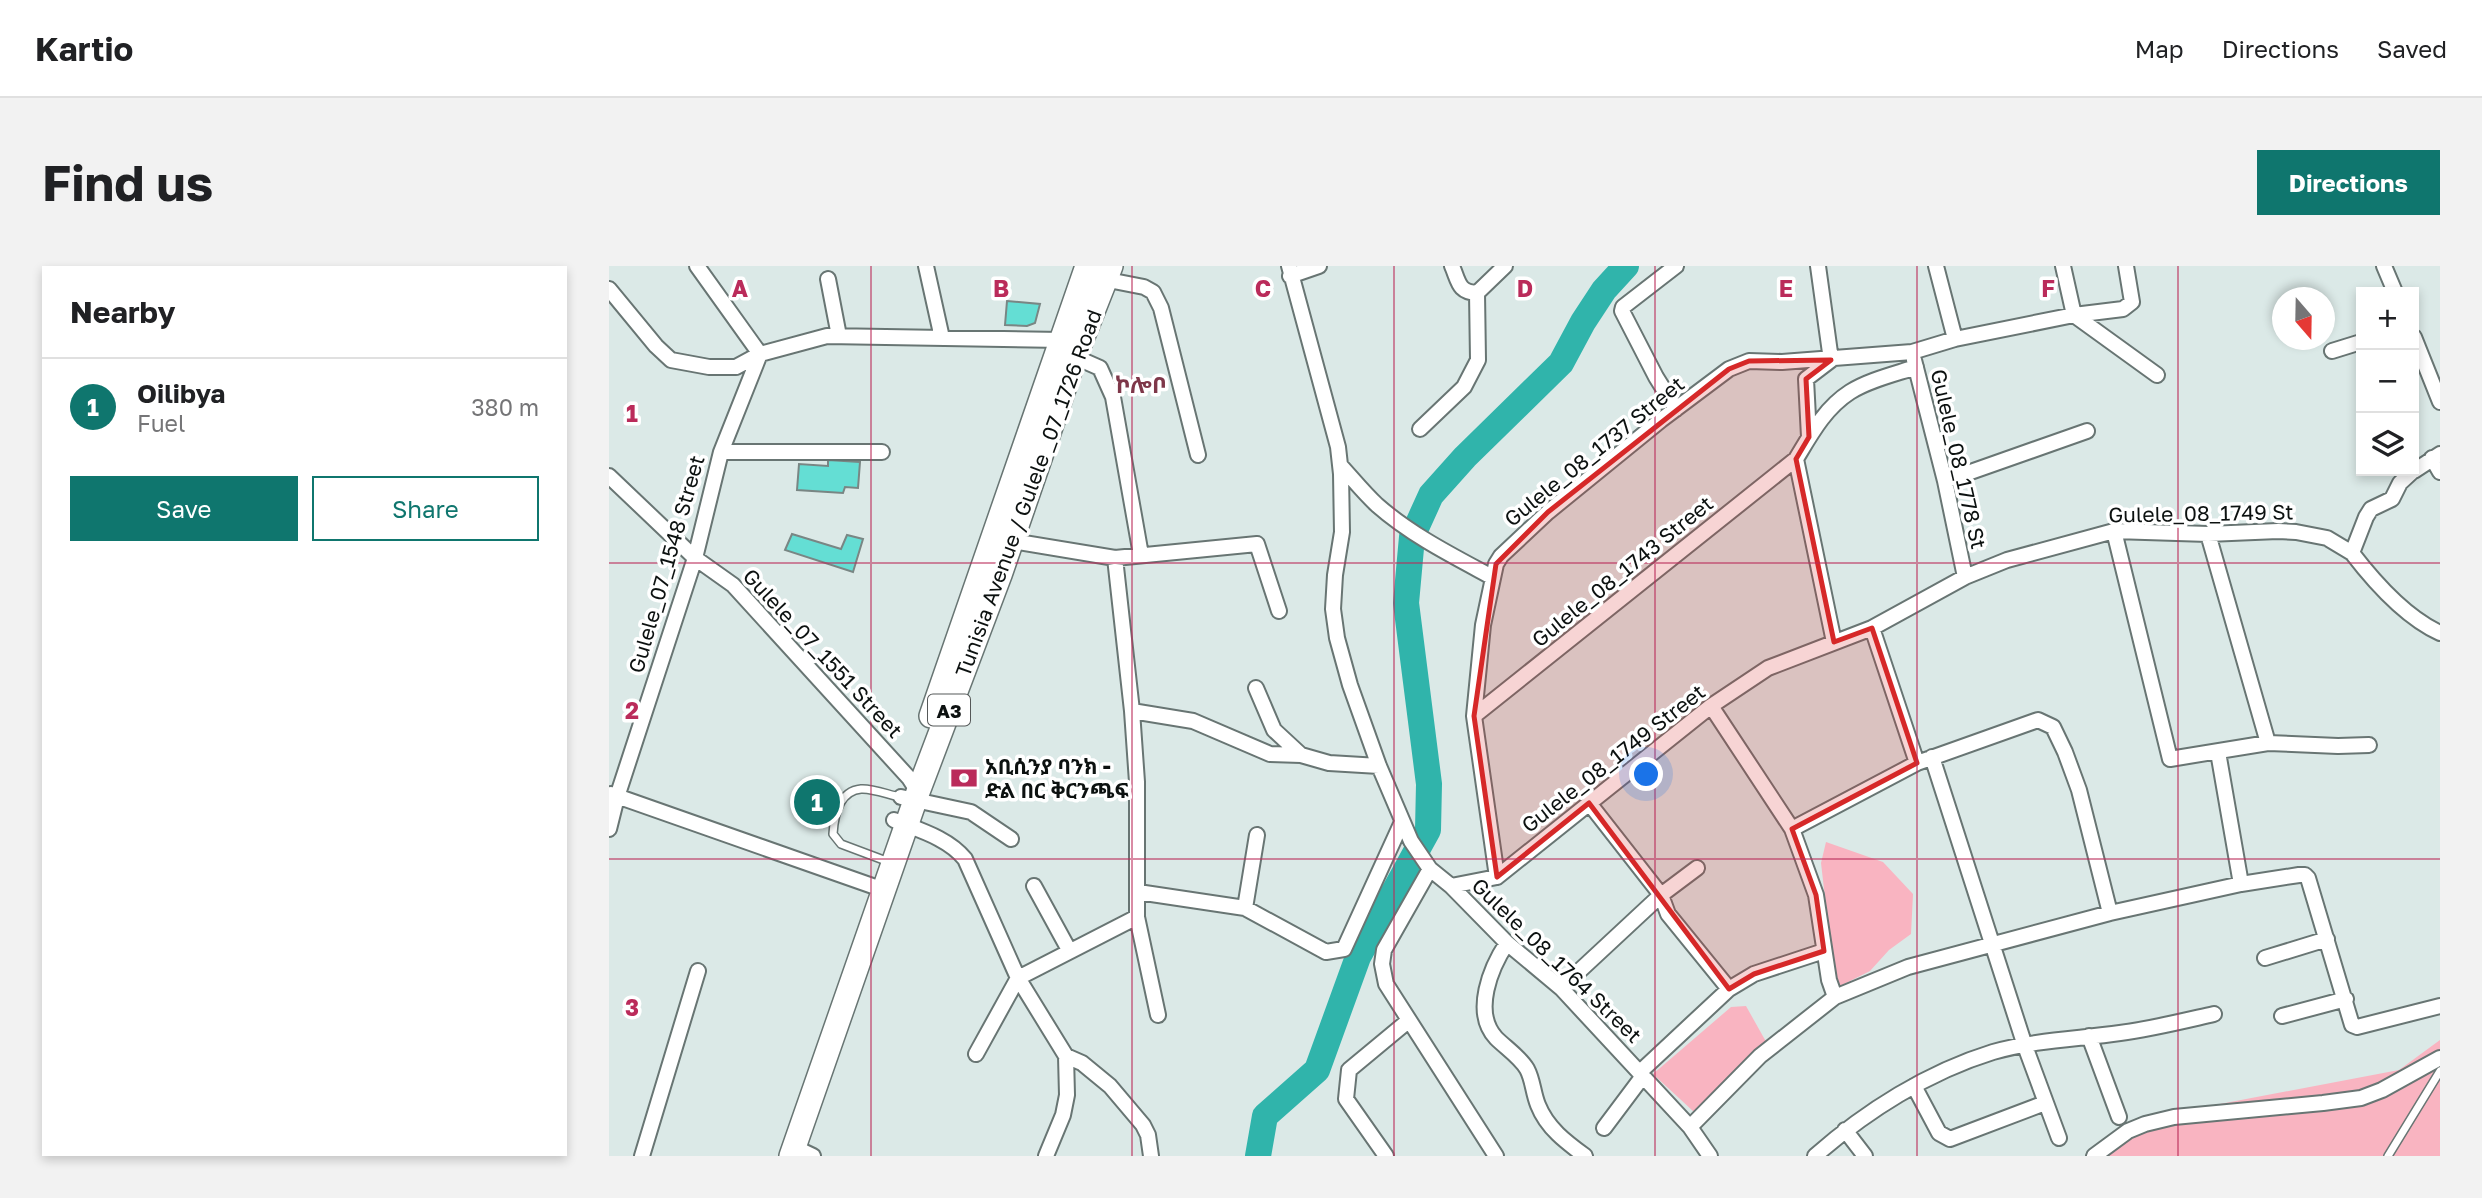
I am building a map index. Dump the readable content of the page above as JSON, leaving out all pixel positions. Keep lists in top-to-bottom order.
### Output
{
  "streets": {
    "highway": ["Tunisia Avenue / Gulele _07_1726 Road", "A3"],
    "street": [
      "Gulele_08_1737 Street",
      "Gulele_08_1778 St",
      "Gulele_08_1749 St",
      "Gulele_07_1548 Street",
      "Gulele_08_1743 Street",
      "Gulele_07_1551 Street",
      "Gulele_08_1749 Street",
      "Gulele_08_1764 Street"
    ]
  },
  "crossings": [
    ["Gulele_08_1737 Street", "Gulele_08_1778 St"],
    ["Gulele_08_1737 Street", "Gulele_08_1743 Street"],
    ["Gulele_08_1737 Street", "Gulele_08_1749 Street"],
    ["Gulele_08_1778 St", "Gulele_08_1749 St"],
    ["Tunisia Avenue / Gulele _07_1726 Road", "Gulele_07_1551 Street"],
    ["Gulele_08_1749 St", "Gulele_08_1749 Street"],
    ["Gulele_07_1548 Street", "Gulele_07_1551 Street"]
  ],
  "districts": ["ኮሎቦ"],
  "places": {
    "bank": ["አቢሲንያ ባንክ - ድል በር ቅርንጫፍ"]
  },
  "north": "bottom",
  "page": {
    "header": "Kartio",
    "nav": ["Map", "Directions", "Saved"],
    "buttons": [
      "Directions",
      ["Save", "Share"]
    ],
    "title": "Find us",
    "heading": "Nearby",
    "map_buttons": ["+", "−"],
    "list": [
      {
        "mark": "1",
        "name": "Oilibya",
        "note": "Fuel",
        "value": "380 m"
      }
    ],
    "pins": "1"
  },
  "grid": {
    "columns": [
      "A",
      "B",
      "C",
      "D",
      "E",
      "F"
    ],
    "rows": ["1", "2", "3"]
  }
}
